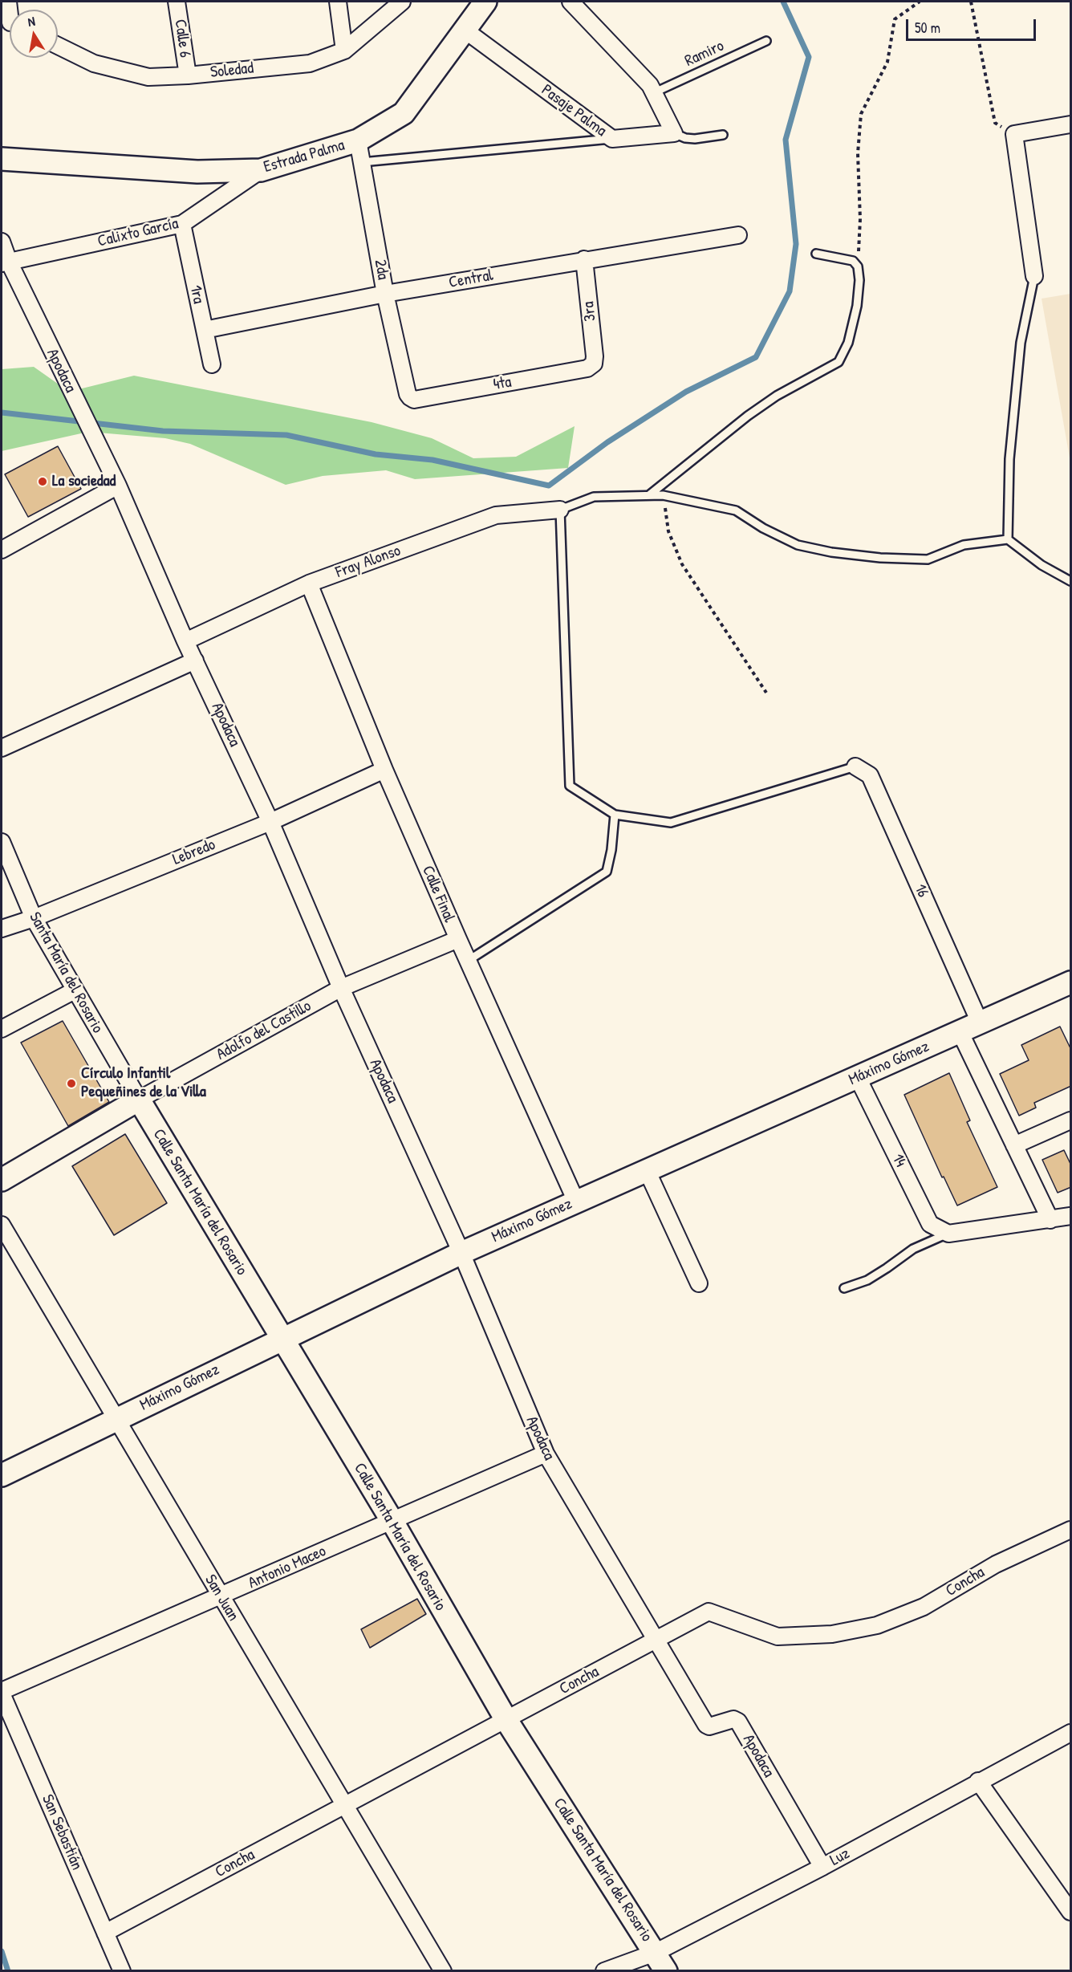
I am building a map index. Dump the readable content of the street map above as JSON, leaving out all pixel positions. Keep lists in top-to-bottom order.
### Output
{
  "streets": {
    "street": [
      "Calle 6",
      "Soledad",
      "Pasaje Palma",
      "Estrada Palma",
      "Calixto García",
      "2da",
      "Central",
      "1ra",
      "3ra",
      "Apodaca",
      "4ta",
      "Fray Alonso",
      "Lebredo",
      "16",
      "Calle Final",
      "Santa María del Rosario",
      "Adolfo del Castillo",
      "Máximo Gómez",
      "14",
      "Calle Santa María del Rosario",
      "Antonio Maceo",
      "Concha",
      "San Juan",
      "San Sebastián",
      "Luz"
    ],
    "lane": ["Ramiro"]
  },
  "crossings": [
    ["Calle 6", "Soledad"],
    ["Pasaje Palma", "Estrada Palma"],
    ["Estrada Palma", "Calixto García"],
    ["Estrada Palma", "2da"],
    ["Calixto García", "1ra"],
    ["Calixto García", "Apodaca"],
    ["2da", "Central"],
    ["2da", "4ta"],
    ["Central", "1ra"],
    ["Central", "3ra"],
    ["3ra", "4ta"],
    ["Apodaca", "Fray Alonso"],
    ["Apodaca", "Lebredo"],
    ["Apodaca", "Adolfo del Castillo"],
    ["Apodaca", "Máximo Gómez"],
    ["Apodaca", "Antonio Maceo"],
    ["Apodaca", "Concha"],
    ["Apodaca", "Luz"],
    ["Fray Alonso", "Calle Final"],
    ["Lebredo", "Calle Final"],
    ["Lebredo", "Santa María del Rosario"],
    ["16", "Máximo Gómez"],
    ["Calle Final", "Adolfo del Castillo"],
    ["Calle Final", "Máximo Gómez"],
    ["Santa María del Rosario", "Adolfo del Castillo"],
    ["Santa María del Rosario", "Calle Santa María del Rosario"],
    ["Adolfo del Castillo", "Calle Santa María del Rosario"],
    ["Máximo Gómez", "14"],
    ["Máximo Gómez", "Calle Santa María del Rosario"],
    ["Máximo Gómez", "San Juan"],
    ["Calle Santa María del Rosario", "Antonio Maceo"],
    ["Calle Santa María del Rosario", "Concha"],
    ["Calle Santa María del Rosario", "Luz"],
    ["Antonio Maceo", "San Juan"],
    ["Antonio Maceo", "San Sebastián"],
    ["Concha", "San Juan"],
    ["Concha", "San Sebastián"]
  ],
  "places": ["La sociedad", "Círculo Infantil Pequeñines de la Villa"],
  "scale_bar": "50 m",
  "north": "top"
}
